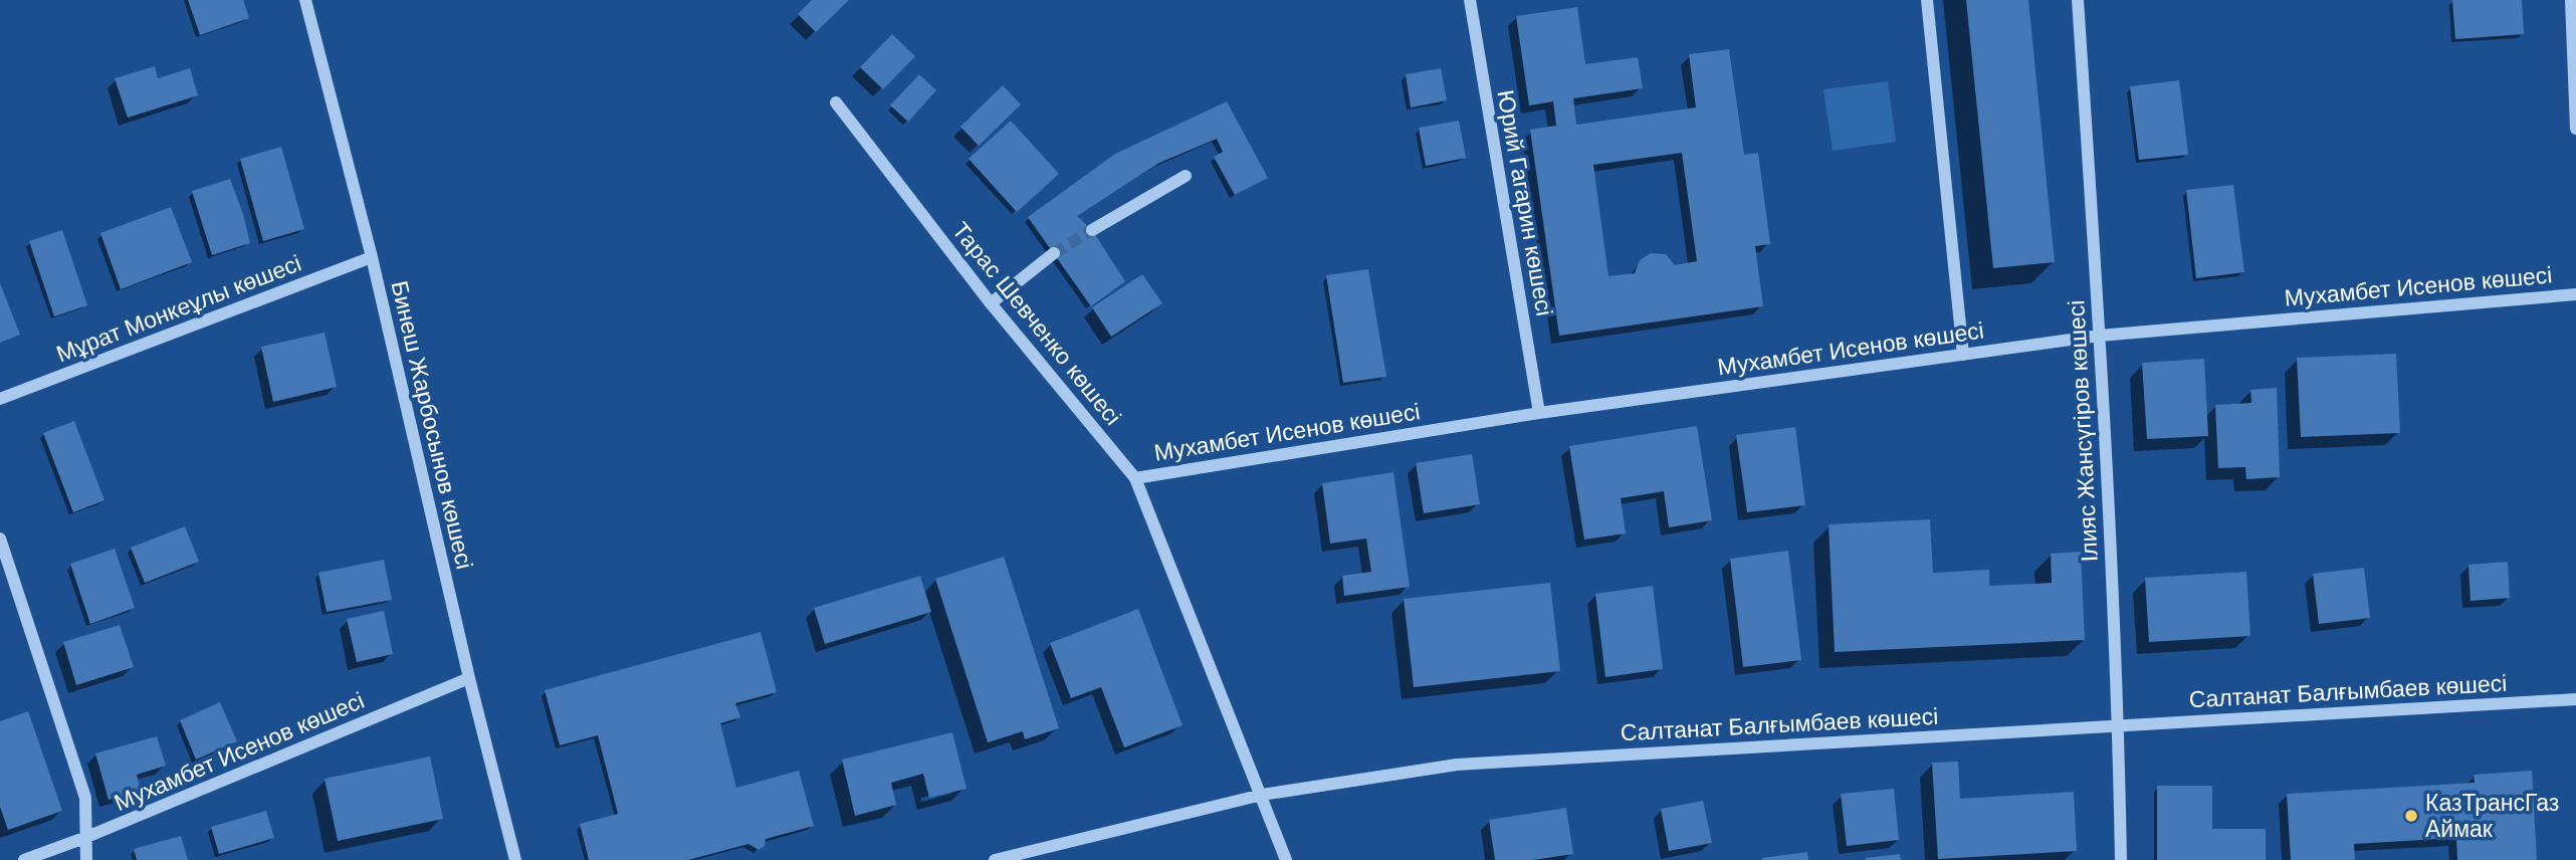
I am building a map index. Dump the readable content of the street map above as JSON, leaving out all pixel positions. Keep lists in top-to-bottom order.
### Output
{
  "streets": {
    "street": [
      "Юрий Гагарин көшесі",
      "Мухамбет Исенов көшесі",
      "Мұрат Монкеұлы көшесі",
      "Тарас Шевченко көшесі",
      "Бинеш Жарбосынов көшесі",
      "Ілияс Жансүгіров көшесі",
      "Салтанат Балғымбаев көшесі"
    ]
  },
  "crossings": [
    ["Юрий Гагарин көшесі", "Мухамбет Исенов көшесі"],
    ["Мухамбет Исенов көшесі", "Тарас Шевченко көшесі"],
    ["Мухамбет Исенов көшесі", "Бинеш Жарбосынов көшесі"],
    ["Мухамбет Исенов көшесі", "Ілияс Жансүгіров көшесі"],
    ["Мұрат Монкеұлы көшесі", "Бинеш Жарбосынов көшесі"],
    ["Тарас Шевченко көшесі", "Салтанат Балғымбаев көшесі"],
    ["Ілияс Жансүгіров көшесі", "Салтанат Балғымбаев көшесі"]
  ],
  "places": ["КазТрансГаз Аймак"]
}
